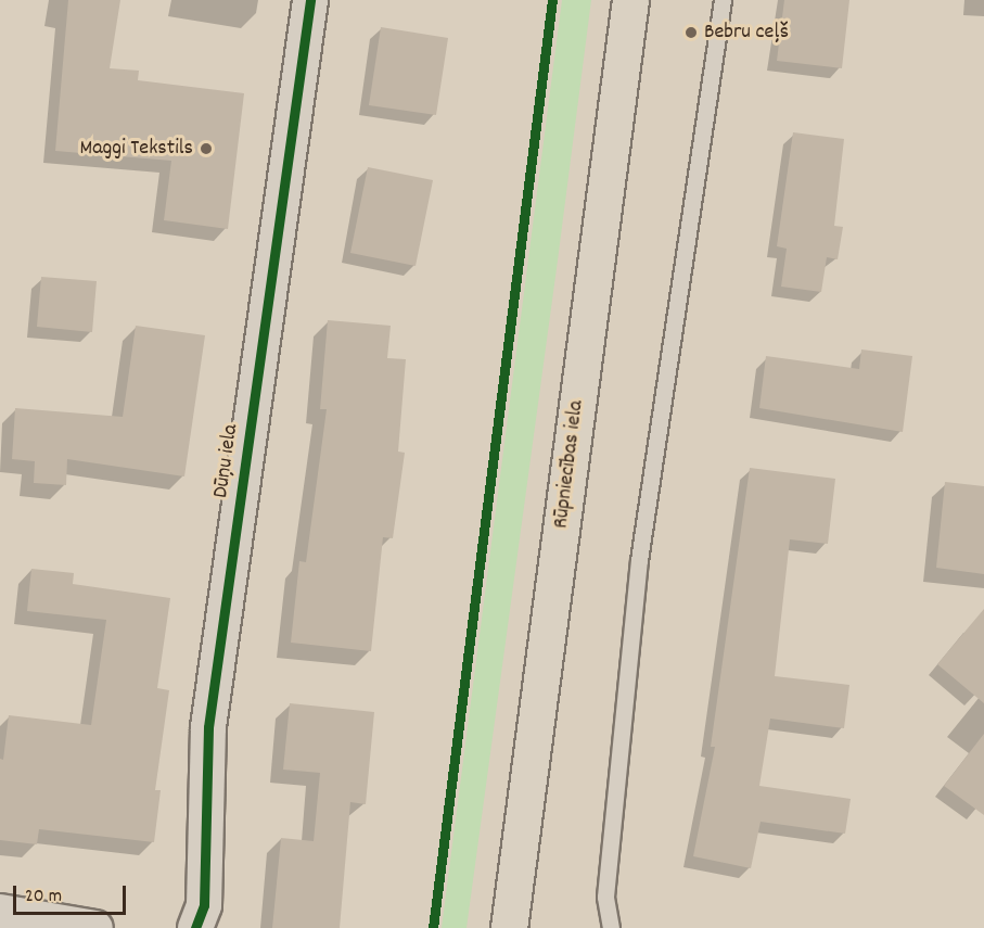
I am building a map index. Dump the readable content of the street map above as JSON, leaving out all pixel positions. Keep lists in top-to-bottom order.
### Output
{
  "streets": {
    "main road": ["Rūpniecības iela"],
    "street": ["Dūņu iela"]
  },
  "places": ["Bebru ceļš", "Maggi Tekstils"],
  "scale_bar": "20 m"
}
